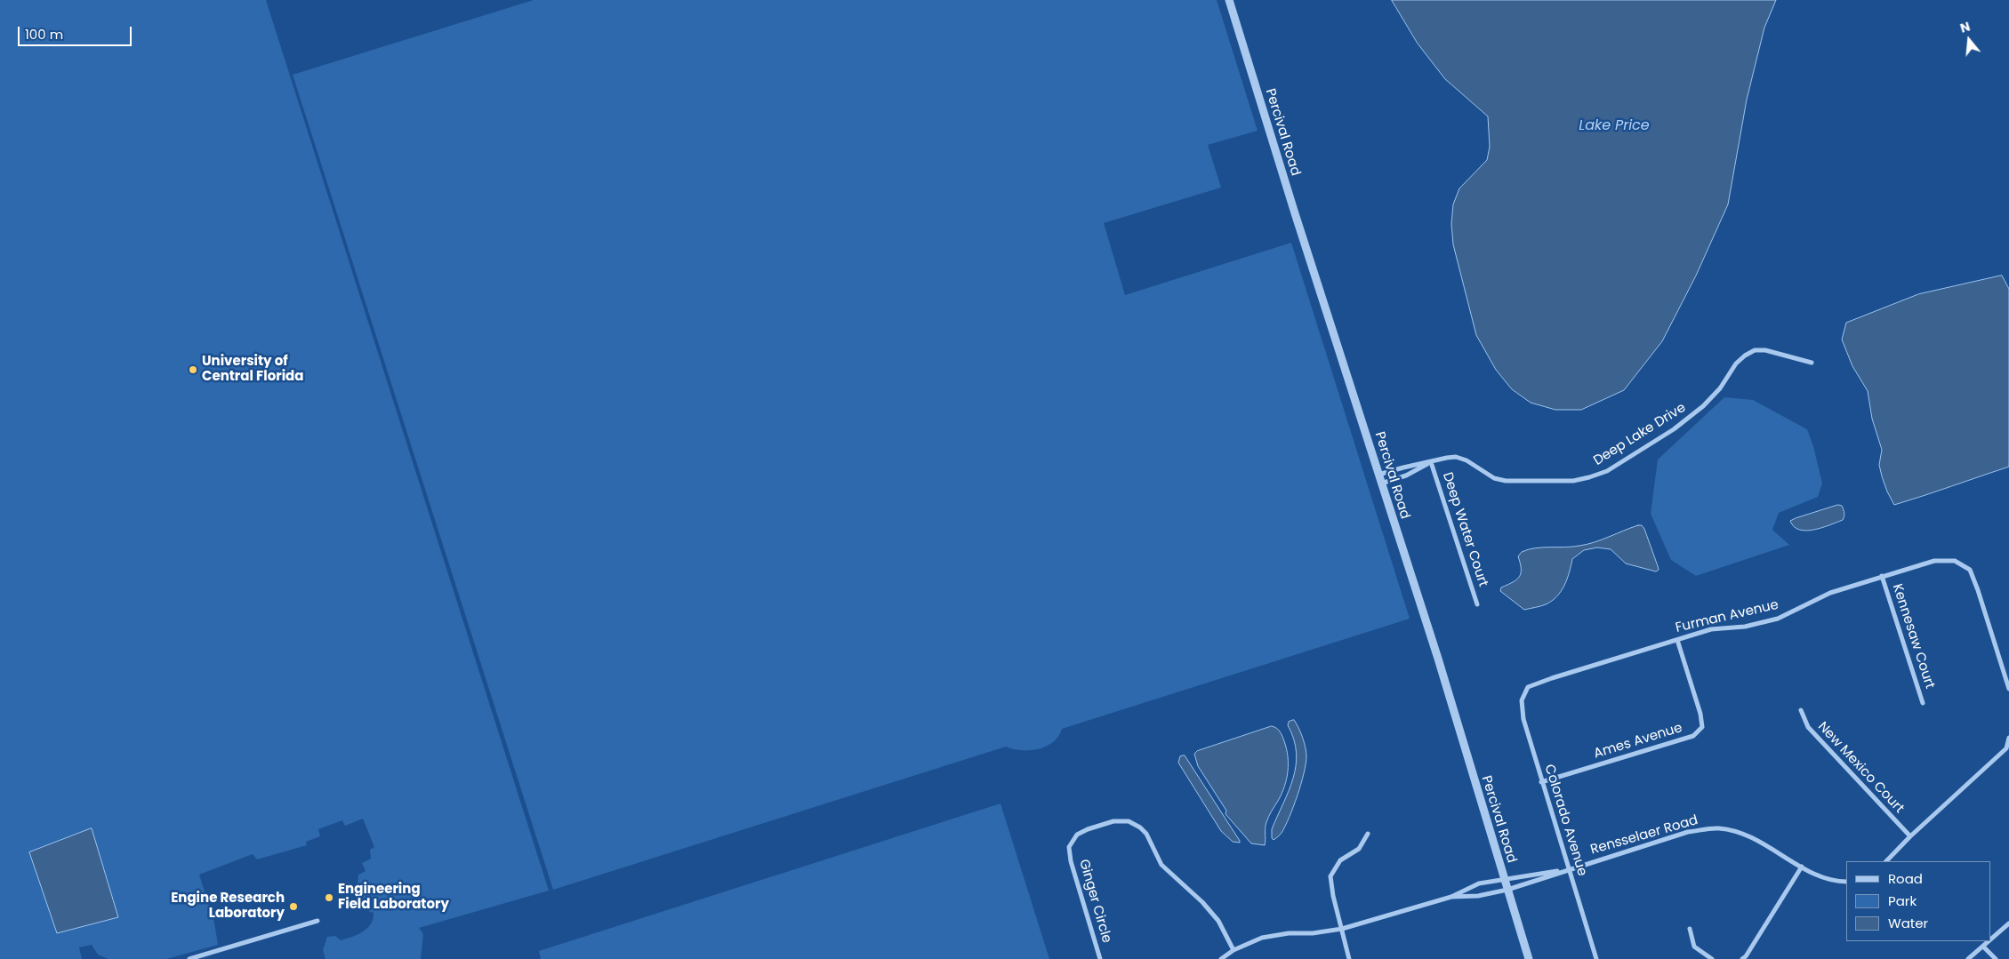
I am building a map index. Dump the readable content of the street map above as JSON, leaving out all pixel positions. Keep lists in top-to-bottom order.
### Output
{
  "streets": {
    "street": [
      "Percival Road",
      "Deep Lake Drive",
      "Deep Water Court",
      "Furman Avenue",
      "Kennesaw Court",
      "Ames Avenue",
      "New Mexico Court",
      "Colorado Avenue",
      "Rensselaer Road",
      "Ginger Circle"
    ]
  },
  "crossings": [
    ["Percival Road", "Deep Lake Drive"],
    ["Percival Road", "Rensselaer Road"],
    ["Deep Lake Drive", "Deep Water Court"],
    ["Furman Avenue", "Kennesaw Court"],
    ["Furman Avenue", "Ames Avenue"],
    ["Furman Avenue", "Colorado Avenue"],
    ["Ames Avenue", "Colorado Avenue"],
    ["Colorado Avenue", "Rensselaer Road"]
  ],
  "water": ["Lake Price"],
  "places": ["University of Central Florida", "Engineering Field Laboratory", "Engine Research Laboratory"],
  "legend": ["Road", "Park", "Water"],
  "scale_bar": "100 m",
  "north": "top"
}
